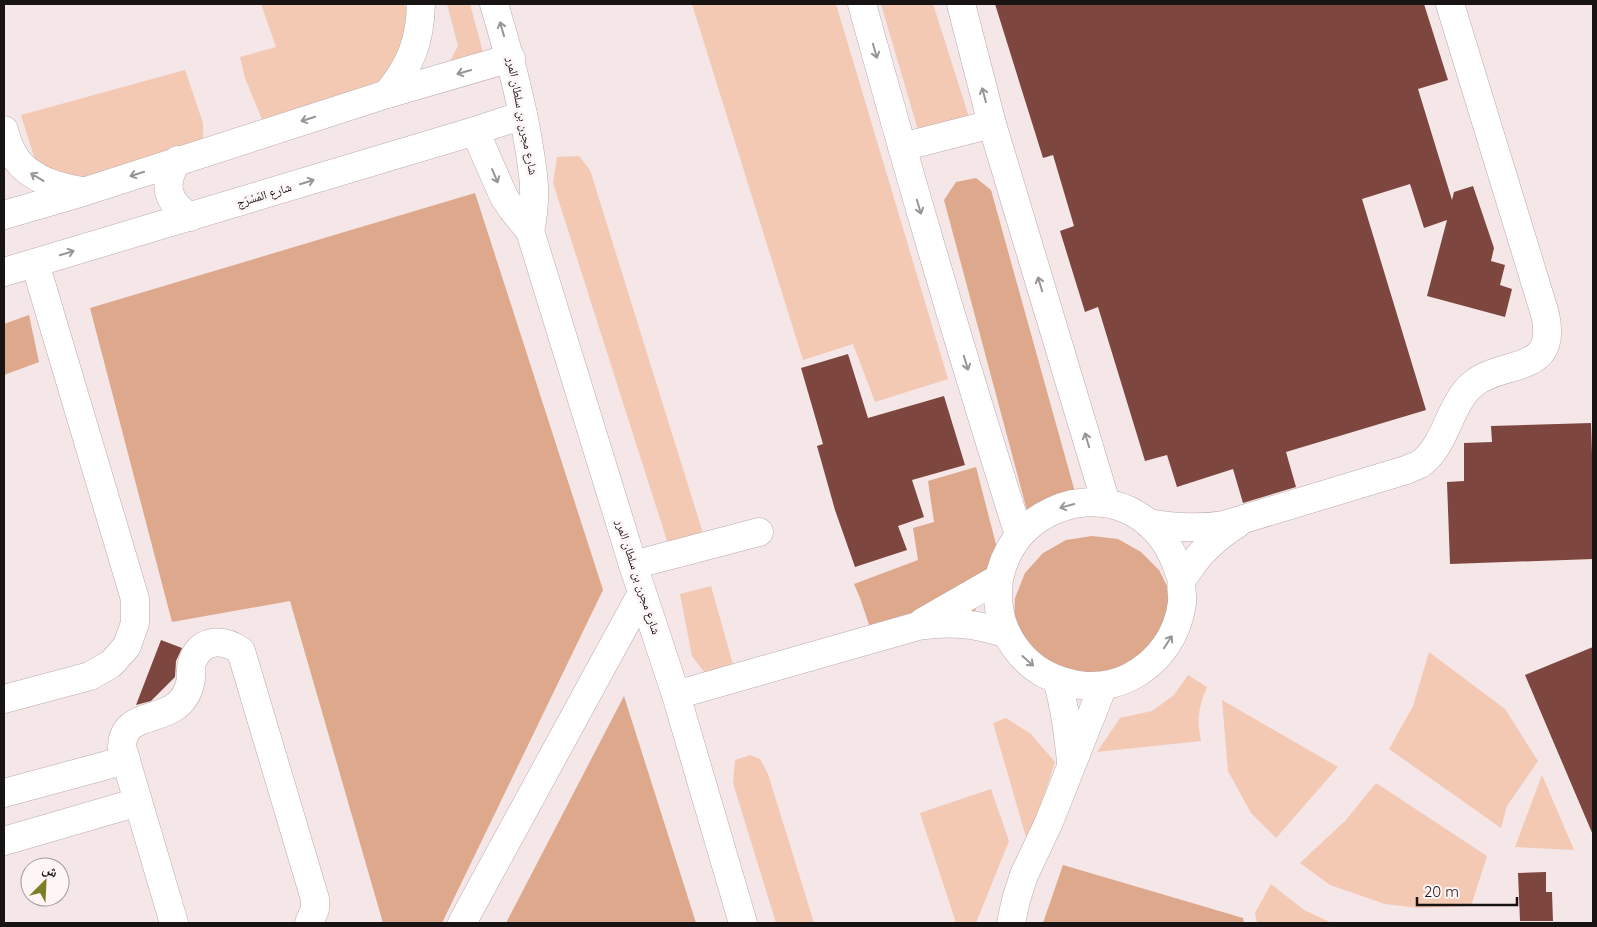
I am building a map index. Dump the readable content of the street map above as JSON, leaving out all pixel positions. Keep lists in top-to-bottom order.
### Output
{
  "streets": {
    "street": ["شارع مجرن بن سلطان المرر", "شارع المَسْرَج"]
  },
  "crossings": [
    ["شارع مجرن بن سلطان المرر", "شارع المَسْرَج"]
  ],
  "scale_bar": "20 m",
  "north": "top right"
}
